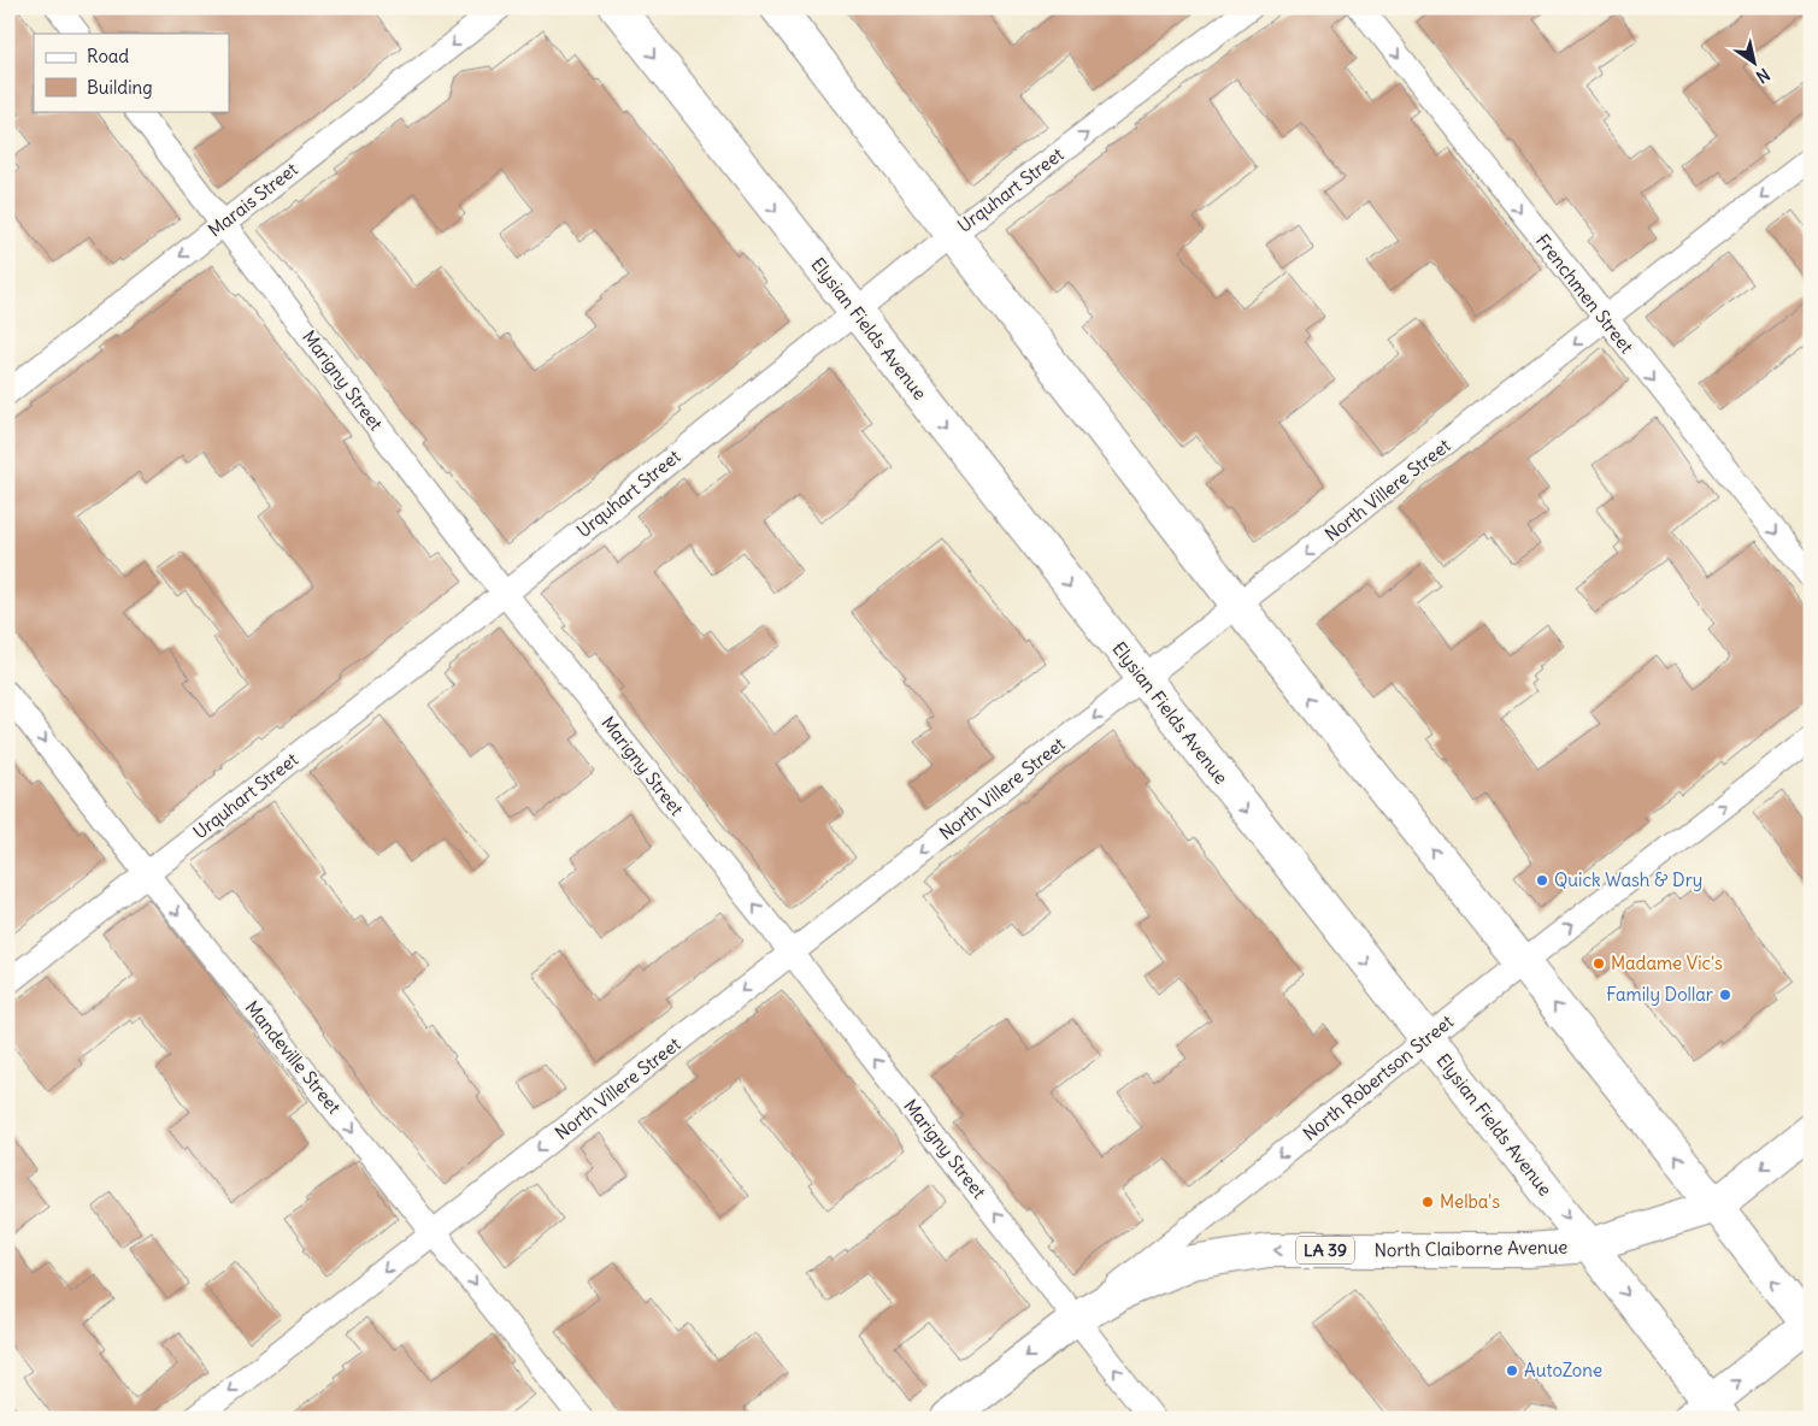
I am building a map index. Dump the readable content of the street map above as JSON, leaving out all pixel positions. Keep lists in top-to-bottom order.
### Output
{
  "streets": {
    "main road": [
      "Elysian Fields Avenue",
      "North Robertson Street",
      "North Claiborne Avenue",
      "LA 39"
    ],
    "street": [
      "Urquhart Street",
      "Marais Street",
      "Frenchmen Street",
      "Marigny Street",
      "North Villere Street",
      "Mandeville Street"
    ]
  },
  "crossings": [
    ["Urquhart Street", "Elysian Fields Avenue"],
    ["Urquhart Street", "Marigny Street"],
    ["Urquhart Street", "Mandeville Street"],
    ["Marais Street", "Marigny Street"],
    ["Frenchmen Street", "North Villere Street"],
    ["Elysian Fields Avenue", "North Villere Street"],
    ["Elysian Fields Avenue", "North Robertson Street"],
    ["Elysian Fields Avenue", "North Claiborne Avenue"],
    ["Marigny Street", "North Villere Street"],
    ["Marigny Street", "North Robertson Street"],
    ["Marigny Street", "North Claiborne Avenue"],
    ["North Villere Street", "Mandeville Street"],
    ["North Robertson Street", "North Claiborne Avenue"]
  ],
  "one_way": [
    "Marais Street",
    "Frenchmen Street",
    "Marigny Street",
    "North Villere Street",
    "Mandeville Street",
    "North Claiborne Avenue"
  ],
  "places": [
    "Quick Wash & Dry",
    "Madame Vic's",
    "Family Dollar",
    "Melba's",
    "AutoZone"
  ],
  "legend": ["Road", "Building"],
  "north": "bottom right"
}
